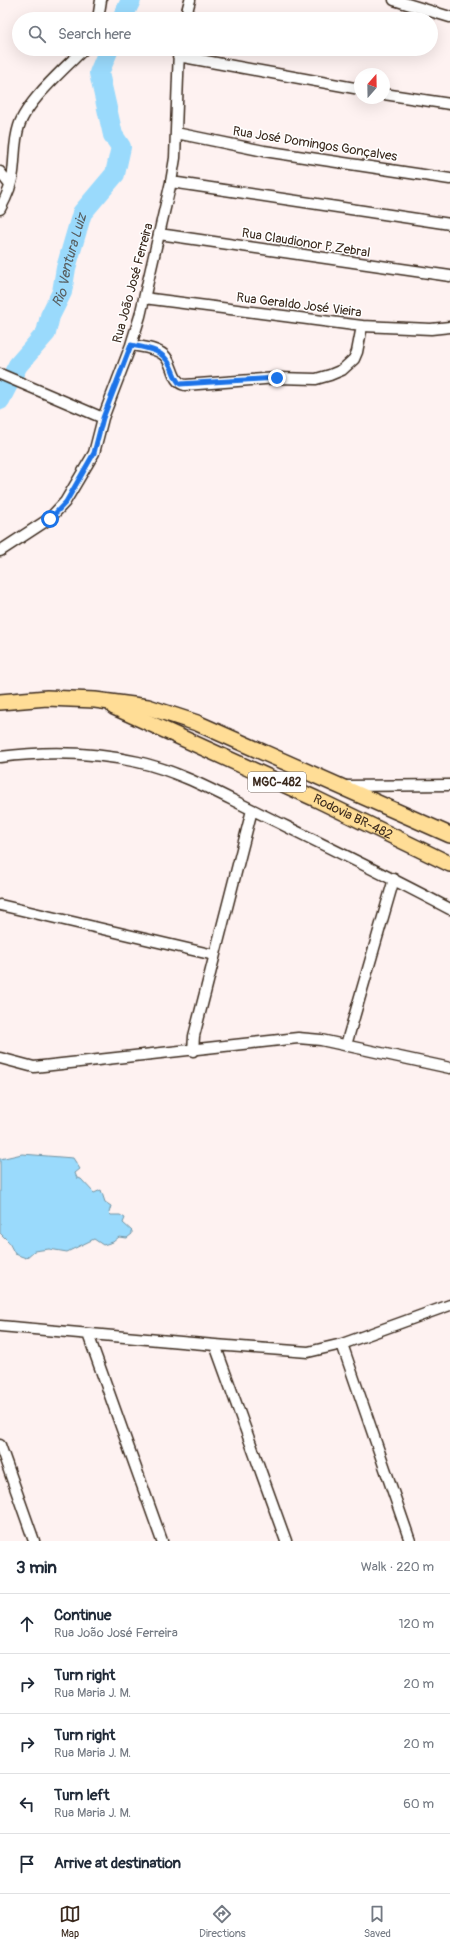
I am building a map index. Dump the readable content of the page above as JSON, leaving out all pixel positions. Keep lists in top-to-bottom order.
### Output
{
  "streets": {
    "highway": ["MGC-482", "Rodovia BR-482"],
    "street": [
      "Rua José Domingos Gonçalves",
      "Rua Claudionor P. Zebral",
      "Rua João José Ferreira",
      "Rua Geraldo José Vieira"
    ]
  },
  "crossings": [
    ["Rua José Domingos Gonçalves", "Rua João José Ferreira"],
    ["Rua Claudionor P. Zebral", "Rua João José Ferreira"],
    ["Rua João José Ferreira", "Rua Geraldo José Vieira"]
  ],
  "water": ["Rio Ventura Luiz"],
  "north": "top",
  "page": {
    "search": "Search here",
    "heading": ["3 min", "Walk · 220 m"],
    "list": [
      ["Continue", "Rua João José Ferreira", "120 m"],
      ["Turn right", "Rua Maria J. M.", "20 m"],
      ["Turn right", "Rua Maria J. M.", "20 m"],
      ["Turn left", "Rua Maria J. M.", "60 m"],
      "Arrive at destination"
    ],
    "nav": ["Map", "Directions", "Saved"]
  }
}
